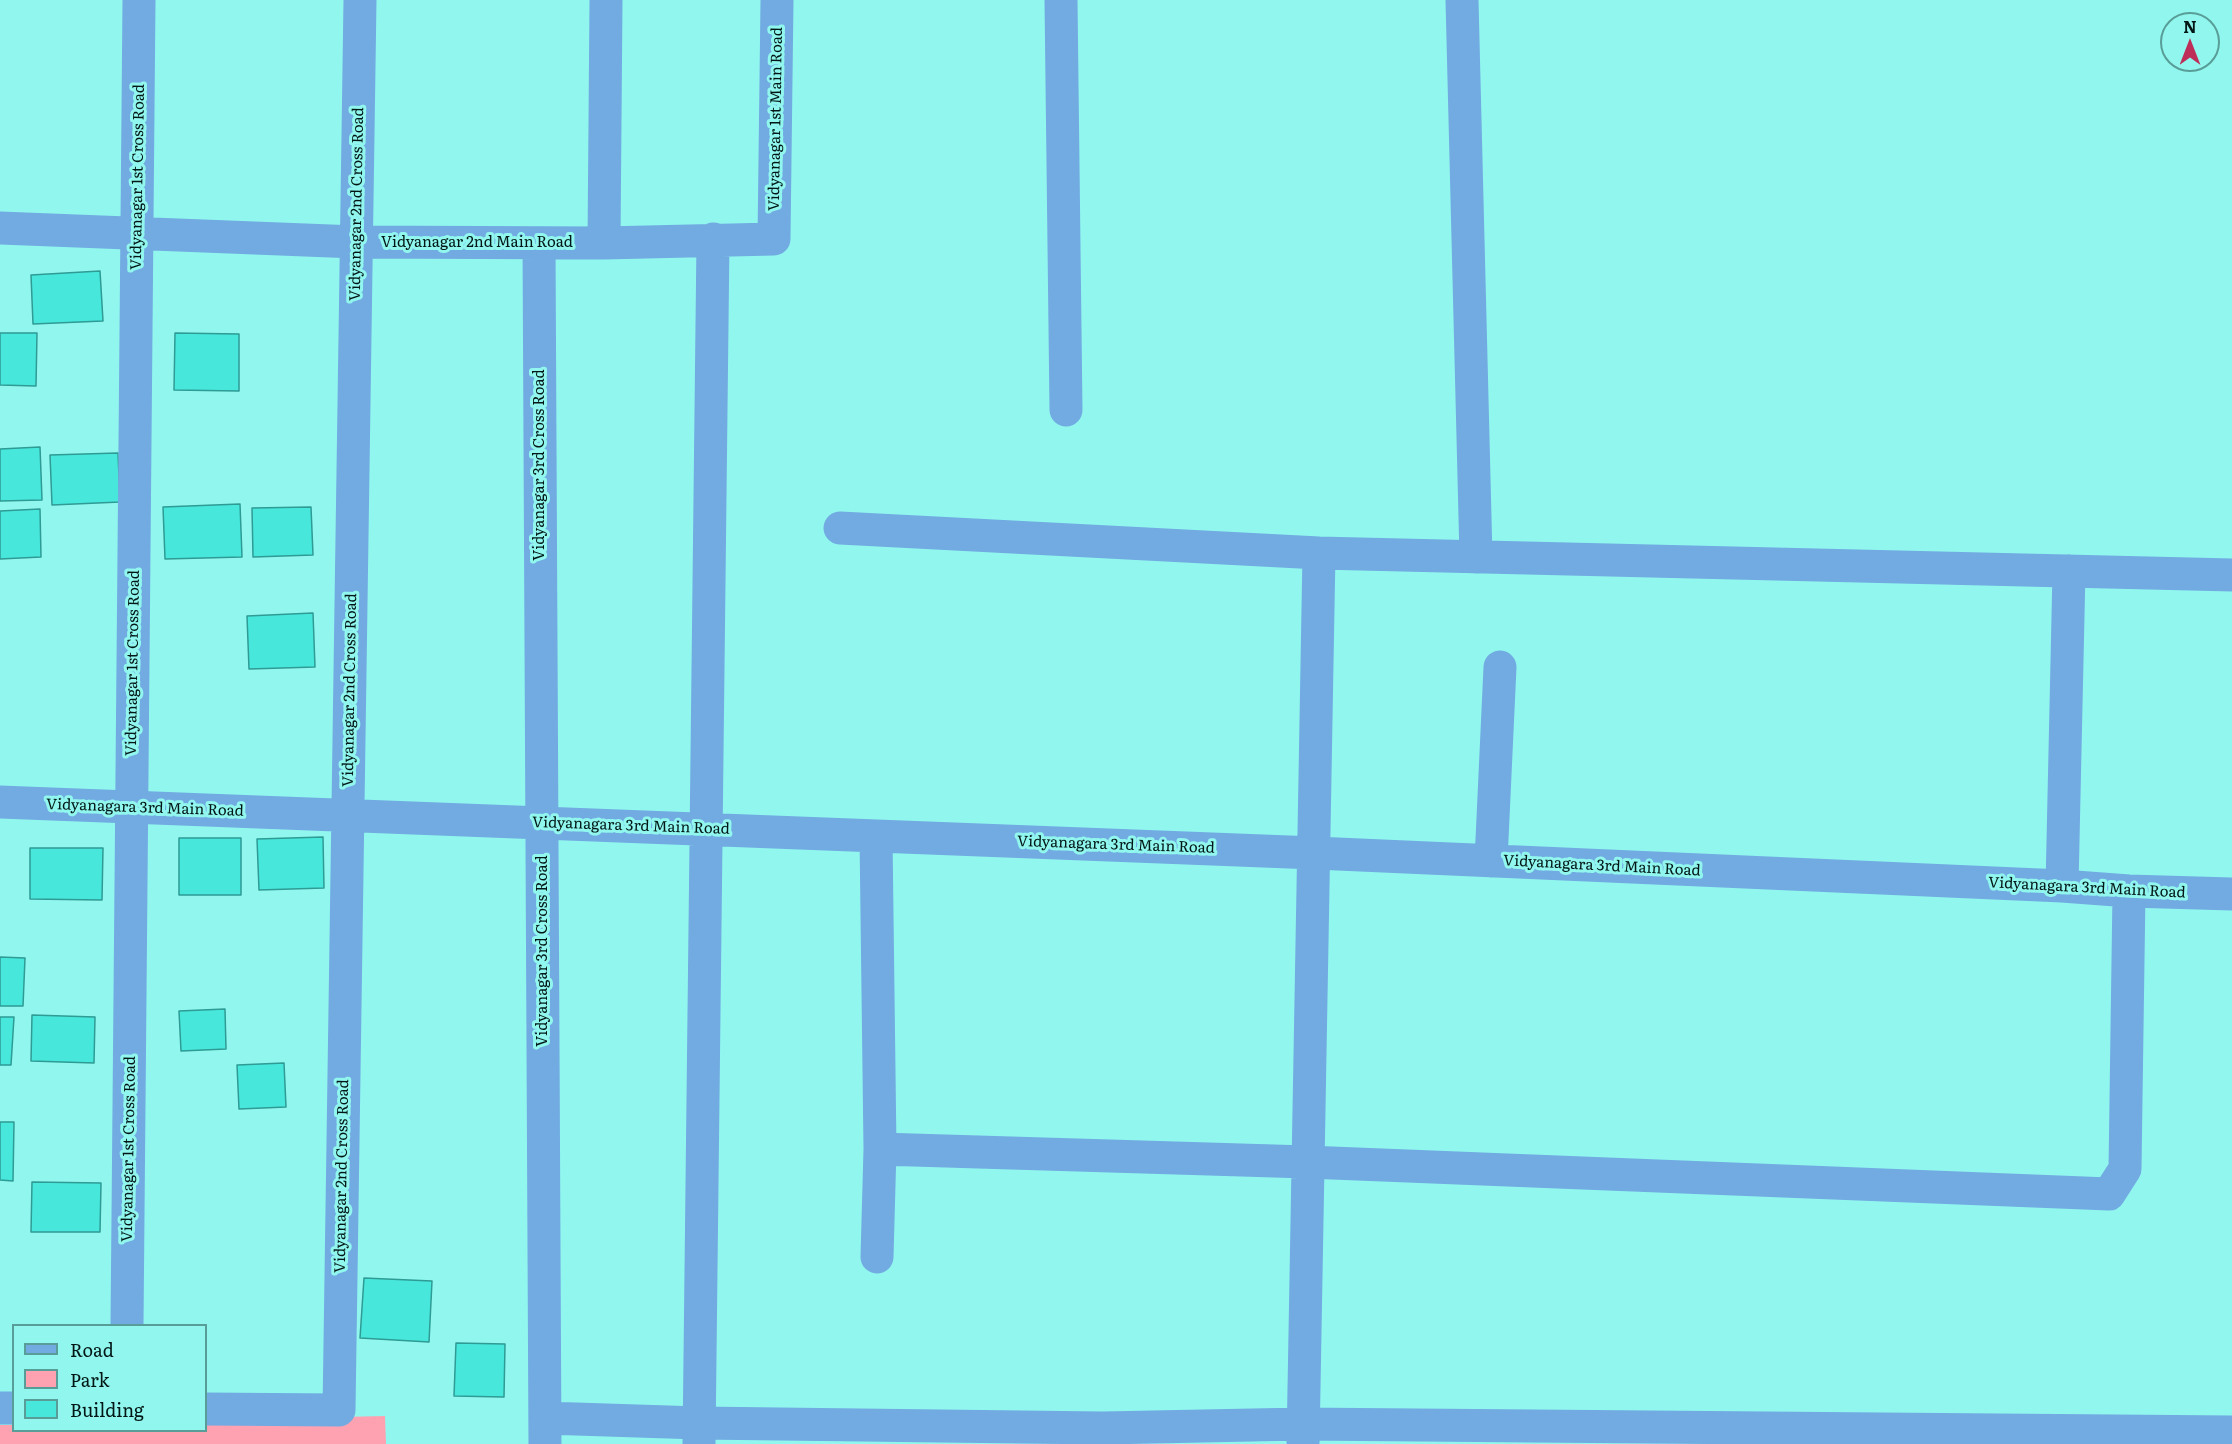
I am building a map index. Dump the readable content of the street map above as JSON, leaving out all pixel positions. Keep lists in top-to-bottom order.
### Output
{
  "streets": {
    "street": [
      "Vidyanagar 1st Main Road",
      "Vidyanagar 1st Cross Road",
      "Vidyanagar 2nd Cross Road",
      "Vidyanagar 2nd Main Road",
      "Vidyanagar 3rd Cross Road",
      "Vidyanagara 3rd Main Road"
    ]
  },
  "crossings": [
    ["Vidyanagar 1st Main Road", "Vidyanagar 2nd Main Road"],
    ["Vidyanagar 1st Cross Road", "Vidyanagar 2nd Main Road"],
    ["Vidyanagar 1st Cross Road", "Vidyanagara 3rd Main Road"],
    ["Vidyanagar 2nd Cross Road", "Vidyanagar 2nd Main Road"],
    ["Vidyanagar 2nd Cross Road", "Vidyanagara 3rd Main Road"],
    ["Vidyanagar 2nd Main Road", "Vidyanagar 3rd Cross Road"],
    ["Vidyanagar 3rd Cross Road", "Vidyanagara 3rd Main Road"]
  ],
  "legend": ["Road", "Park", "Building"],
  "north": "top"
}
